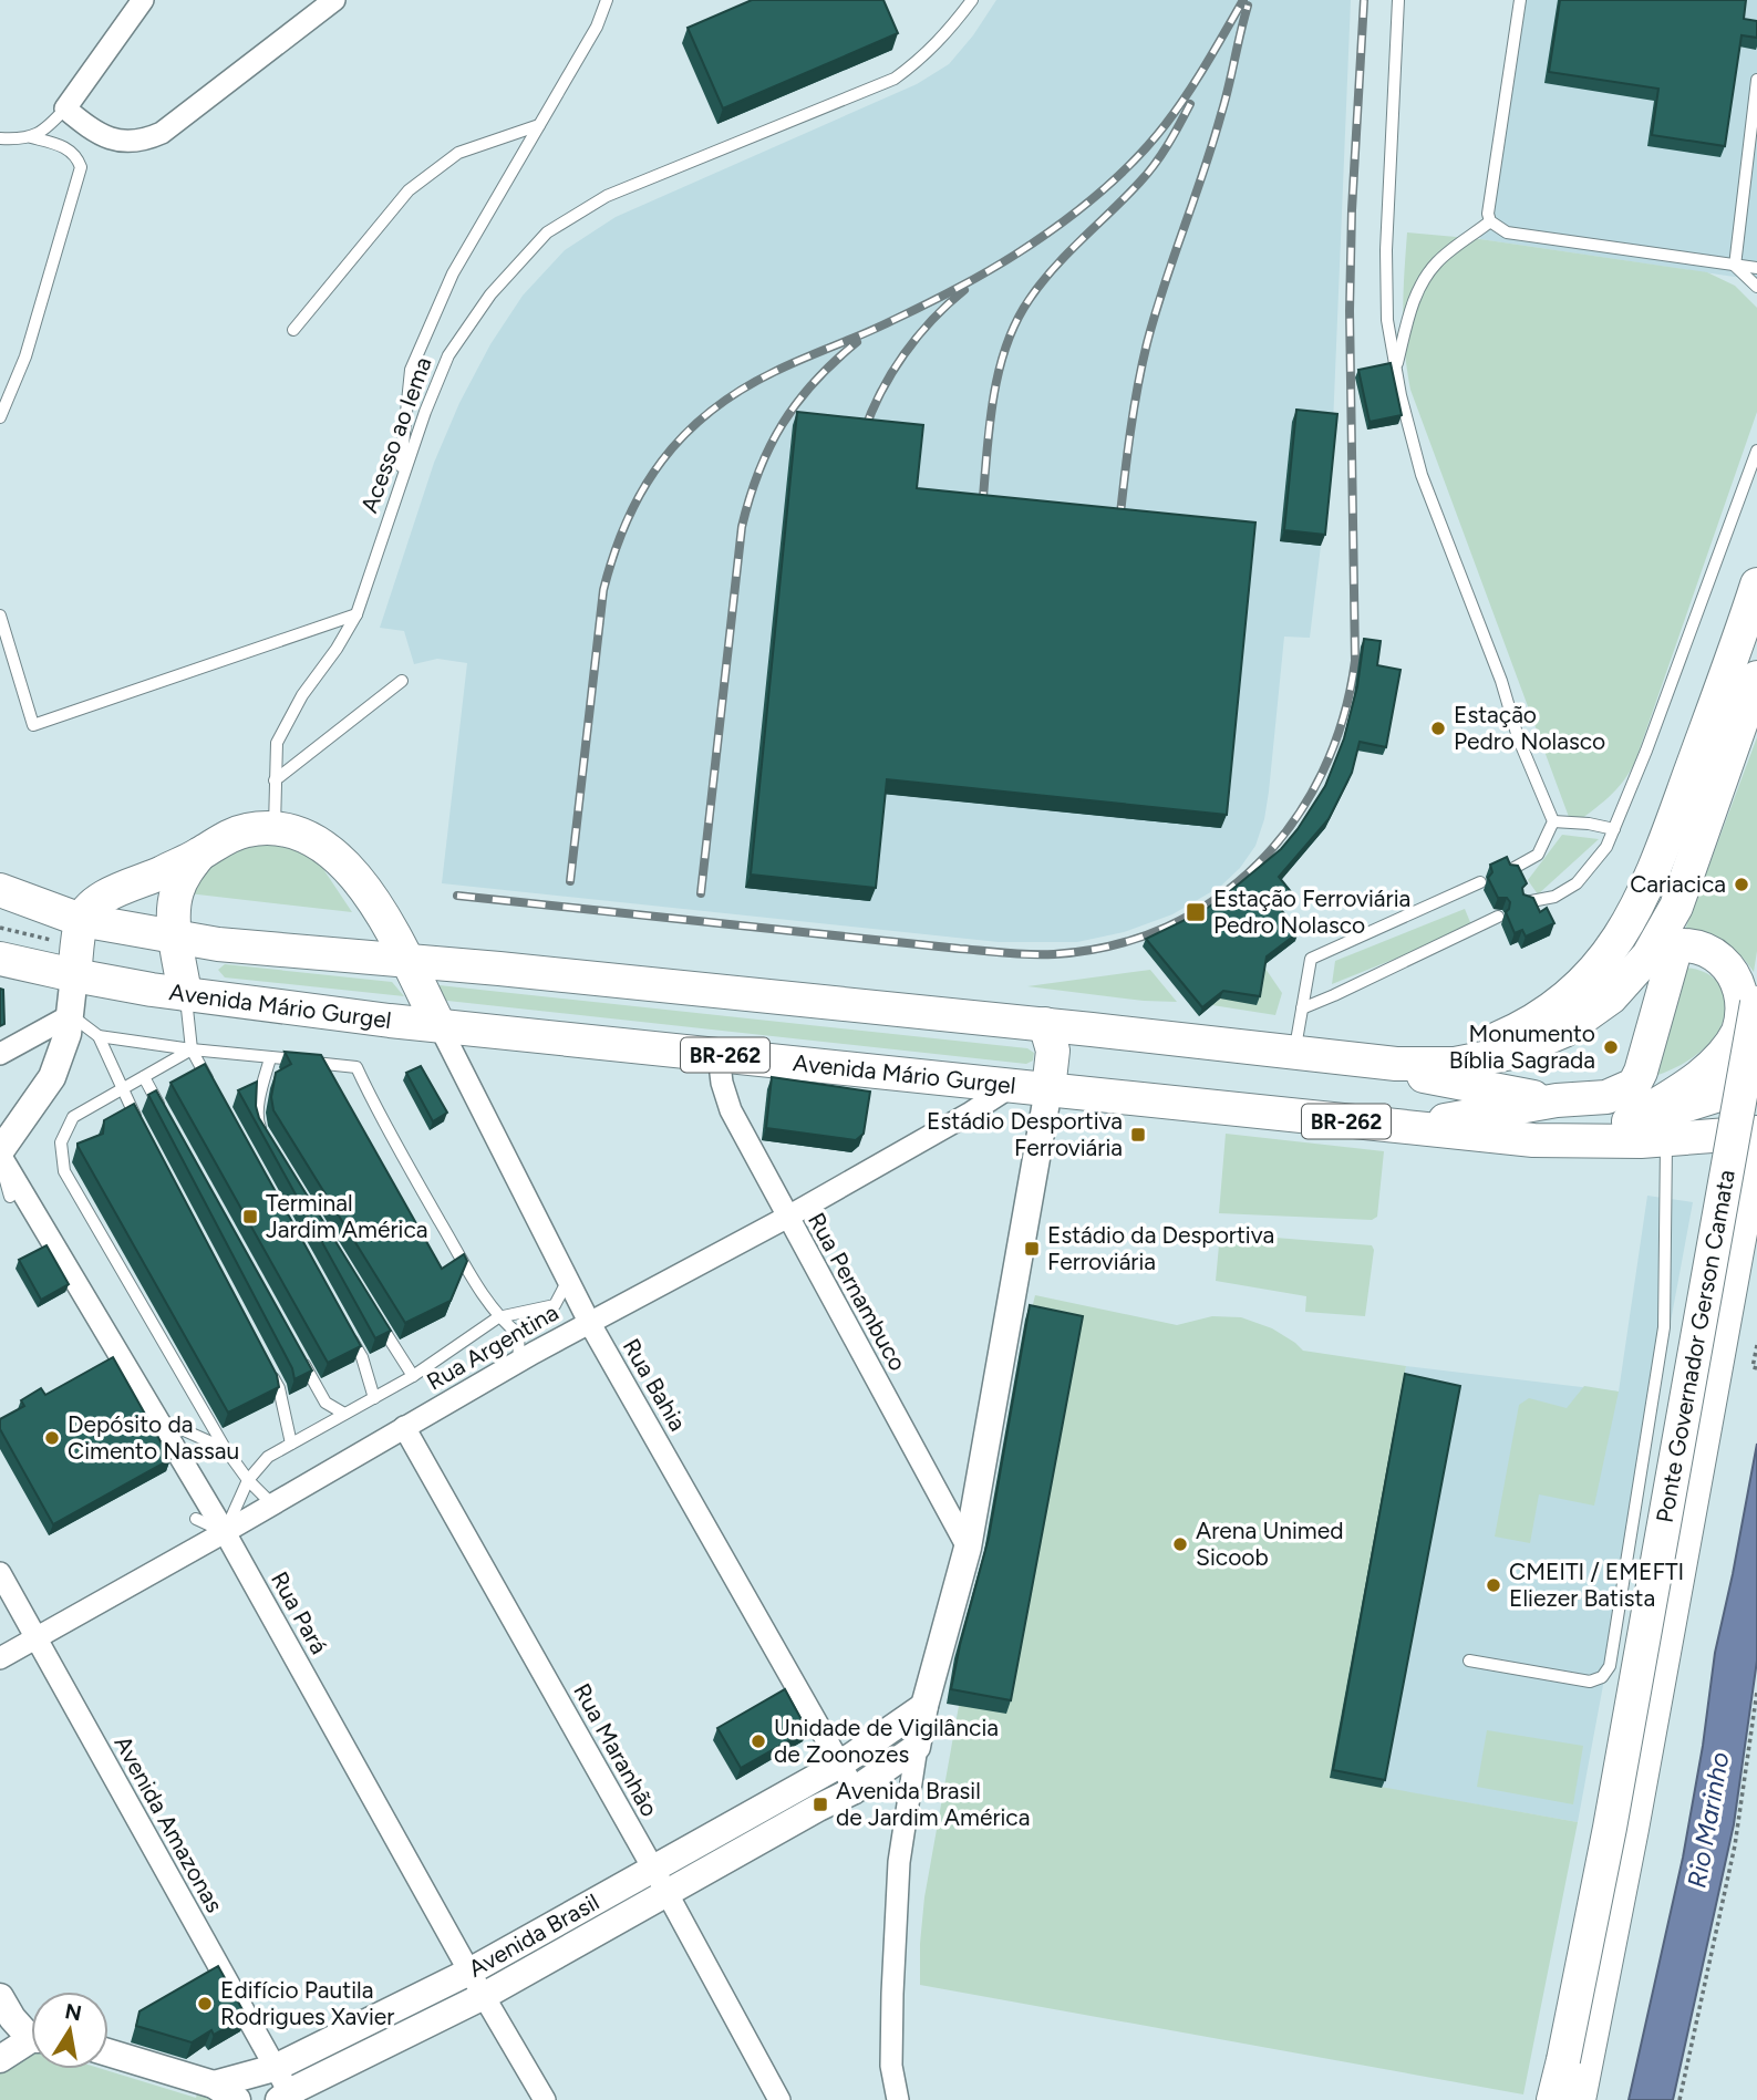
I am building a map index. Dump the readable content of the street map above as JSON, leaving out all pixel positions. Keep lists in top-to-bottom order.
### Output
{
  "streets": {
    "main road": ["Avenida Mário Gurgel", "BR-262", "Ponte Governador Gerson Camata"],
    "street": [
      "Rua Pernambuco",
      "Rua Argentina",
      "Rua Bahia",
      "Rua Pará",
      "Rua Maranhão",
      "Avenida Amazonas",
      "Avenida Brasil"
    ],
    "lane": ["Acesso ao Iema"]
  },
  "crossings": [
    ["Avenida Mário Gurgel", "BR-262"],
    ["Avenida Mário Gurgel", "Rua Pernambuco"],
    ["Avenida Mário Gurgel", "Rua Argentina"],
    ["Avenida Mário Gurgel", "Rua Bahia"],
    ["Rua Pernambuco", "Rua Argentina"],
    ["Rua Argentina", "Rua Bahia"],
    ["Rua Argentina", "Rua Pará"],
    ["Rua Argentina", "Rua Maranhão"],
    ["Rua Argentina", "Avenida Amazonas"],
    ["Rua Bahia", "Avenida Brasil"],
    ["Rua Pará", "Avenida Brasil"],
    ["Rua Maranhão", "Avenida Brasil"],
    ["Avenida Amazonas", "Avenida Brasil"]
  ],
  "water": ["Rio Marinho"],
  "places": {
    "other": [
      "Estação Pedro Nolasco",
      "Cariacica",
      "Monumento Bíblia Sagrada",
      "Depósito da Cimento Nassau",
      "Arena Unimed Sicoob",
      "CMEITI / EMEFTI Eliezer Batista",
      "Unidade de Vigilância de Zoonozes",
      "Edifício Pautila Rodrigues Xavier"
    ],
    "transit": [
      "Estação Ferroviária Pedro Nolasco",
      "Estádio Desportiva Ferroviária",
      "Terminal Jardim América",
      "Estádio da Desportiva Ferroviária",
      "Avenida Brasil de Jardim América"
    ]
  },
  "north": "top"
}
